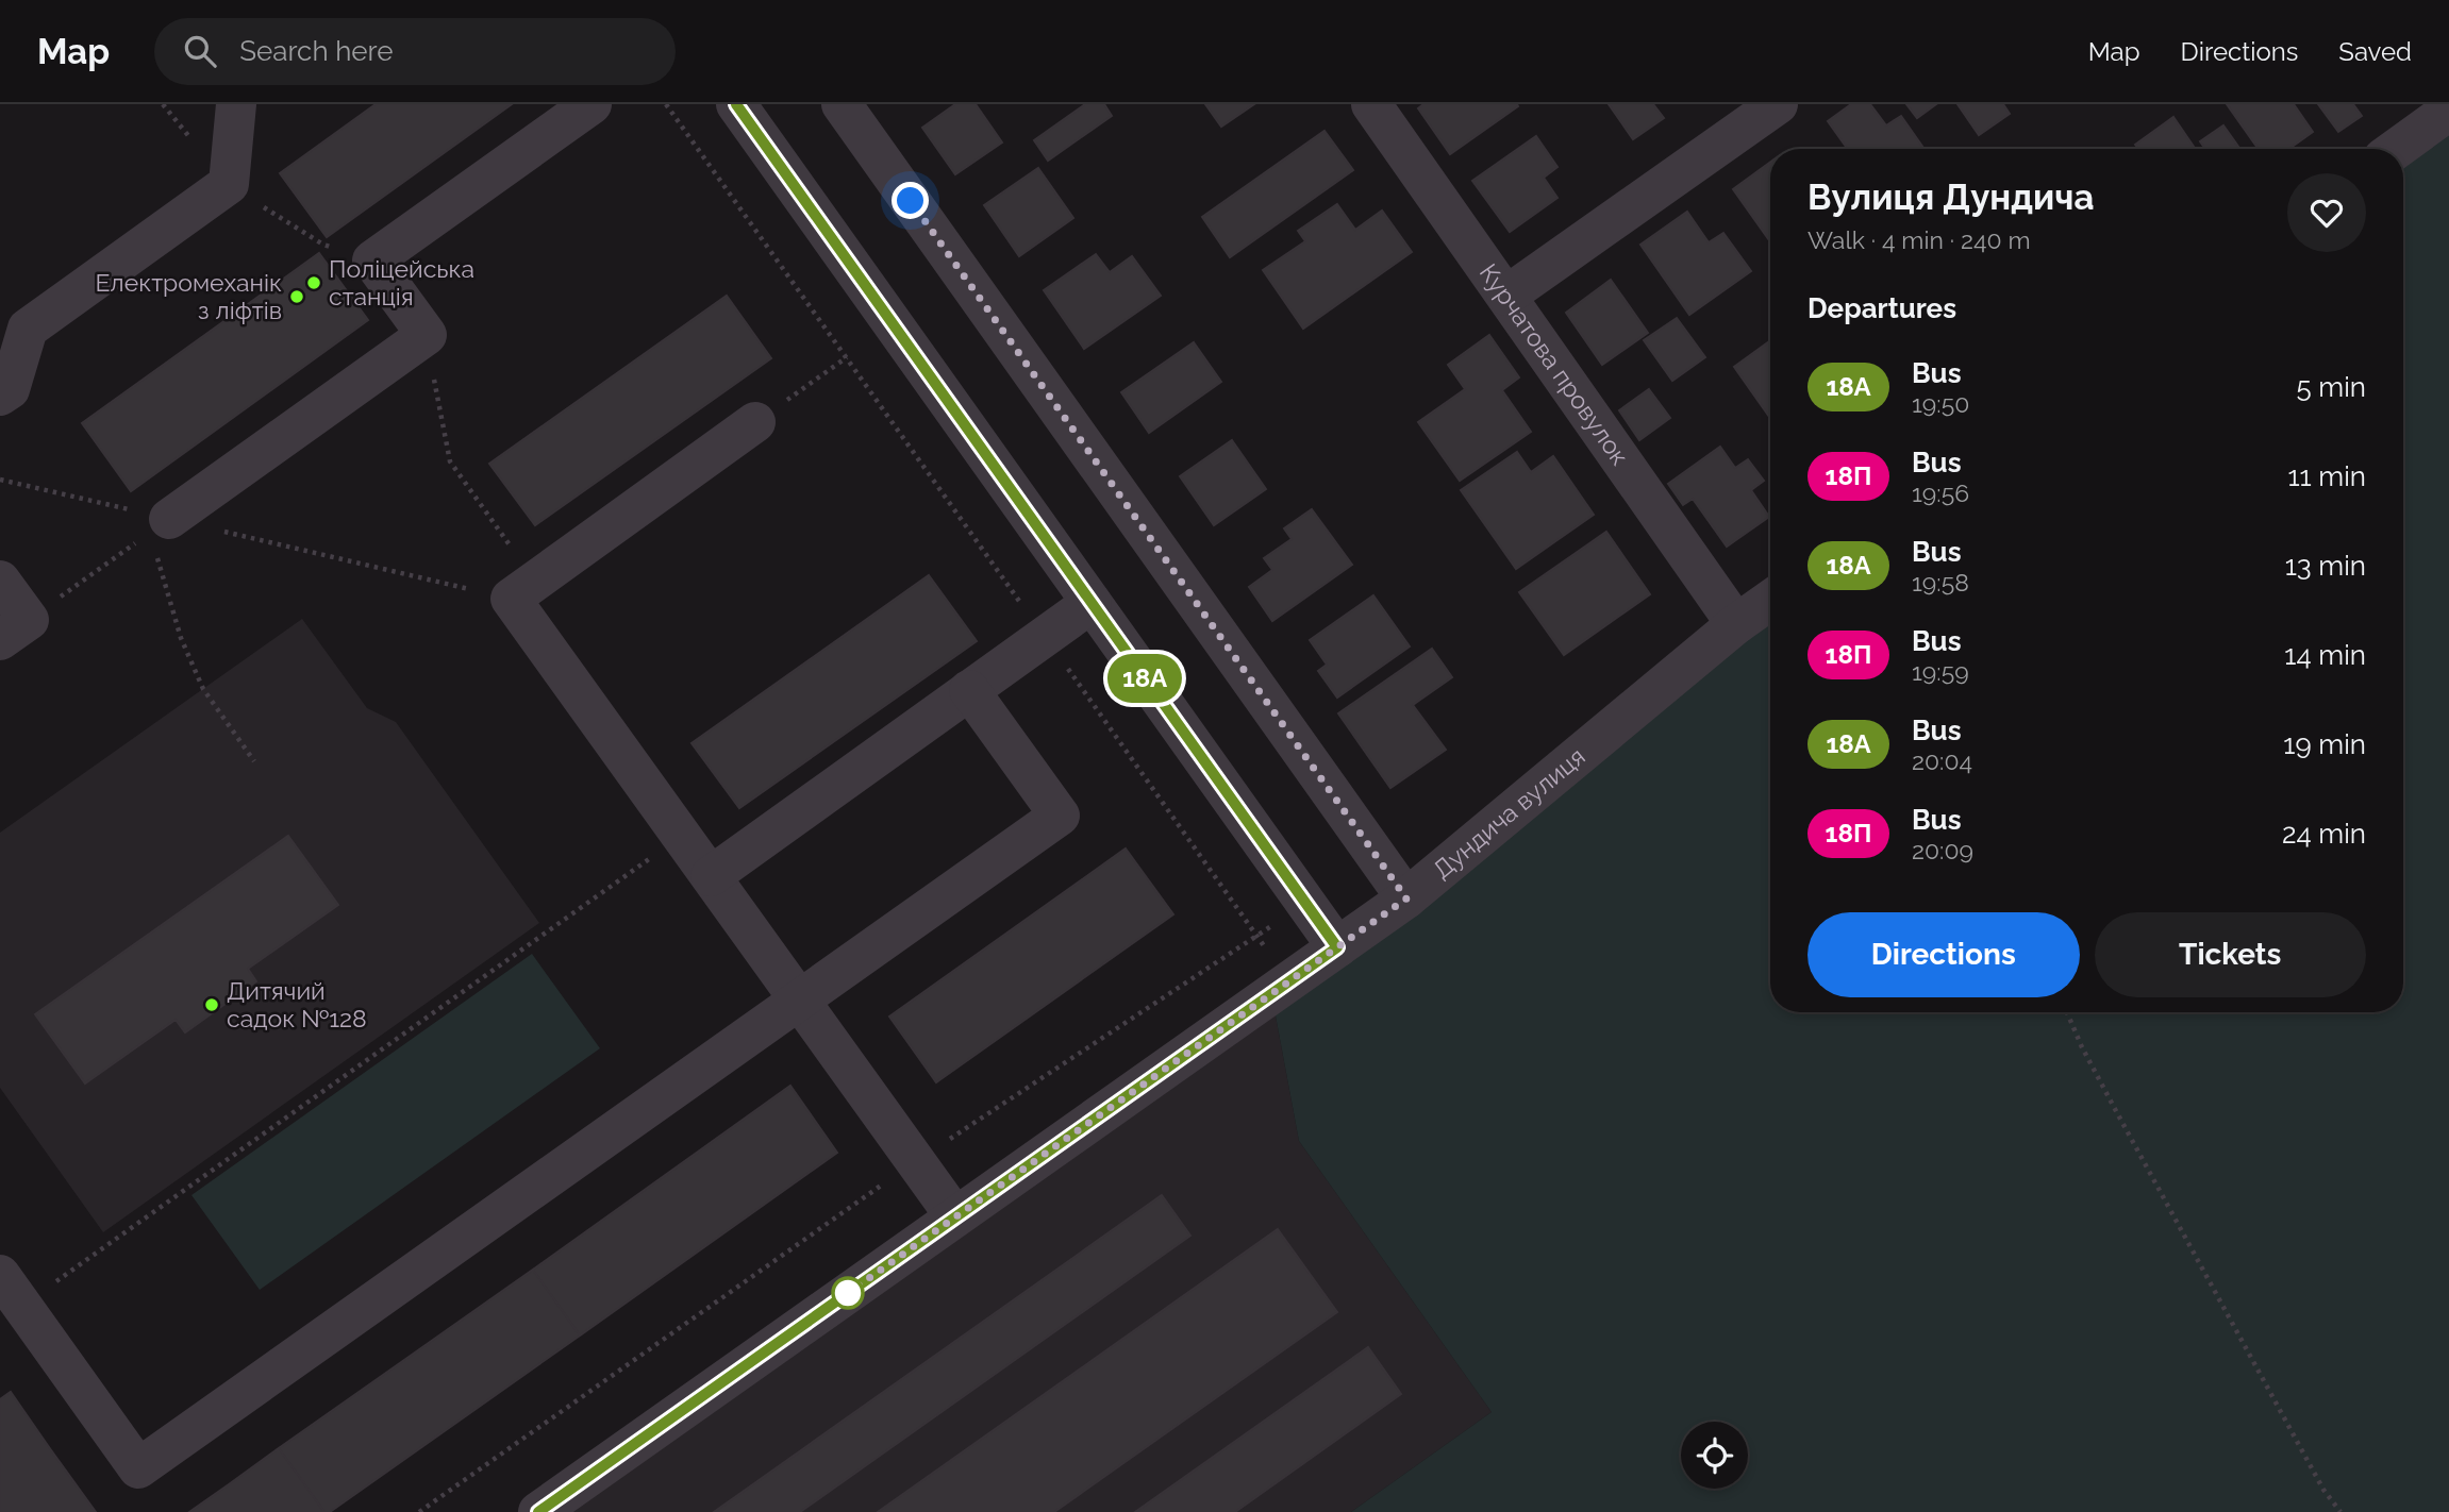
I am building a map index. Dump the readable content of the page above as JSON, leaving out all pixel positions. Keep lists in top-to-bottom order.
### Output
{
  "streets": {
    "street": ["Курчатова провулок", "Дундича вулиця"]
  },
  "crossings": [
    ["Курчатова провулок", "Дундича вулиця"]
  ],
  "places": ["Поліцейська станція", "Електромеханік з ліфтів", "Дитячий садок №128"],
  "lines": ["bus line 18А"],
  "page": {
    "header": "Map",
    "search": "Search here",
    "nav": ["Map", "Directions", "Saved"],
    "on_map": "18А",
    "heading": [
      ["Вулиця Дундича", "Walk · 4 min · 240 m"],
      "Departures"
    ],
    "list": [
      {
        "mark": "18А",
        "name": "Bus",
        "note": "19:50",
        "value": "5 min"
      },
      {
        "mark": "18П",
        "name": "Bus",
        "note": "19:56",
        "value": "11 min"
      },
      {
        "mark": "18А",
        "name": "Bus",
        "note": "19:58",
        "value": "13 min"
      },
      {
        "mark": "18П",
        "name": "Bus",
        "note": "19:59",
        "value": "14 min"
      },
      {
        "mark": "18А",
        "name": "Bus",
        "note": "20:04",
        "value": "19 min"
      },
      {
        "mark": "18П",
        "name": "Bus",
        "note": "20:09",
        "value": "24 min"
      }
    ],
    "buttons": ["Directions", "Tickets"]
  }
}
